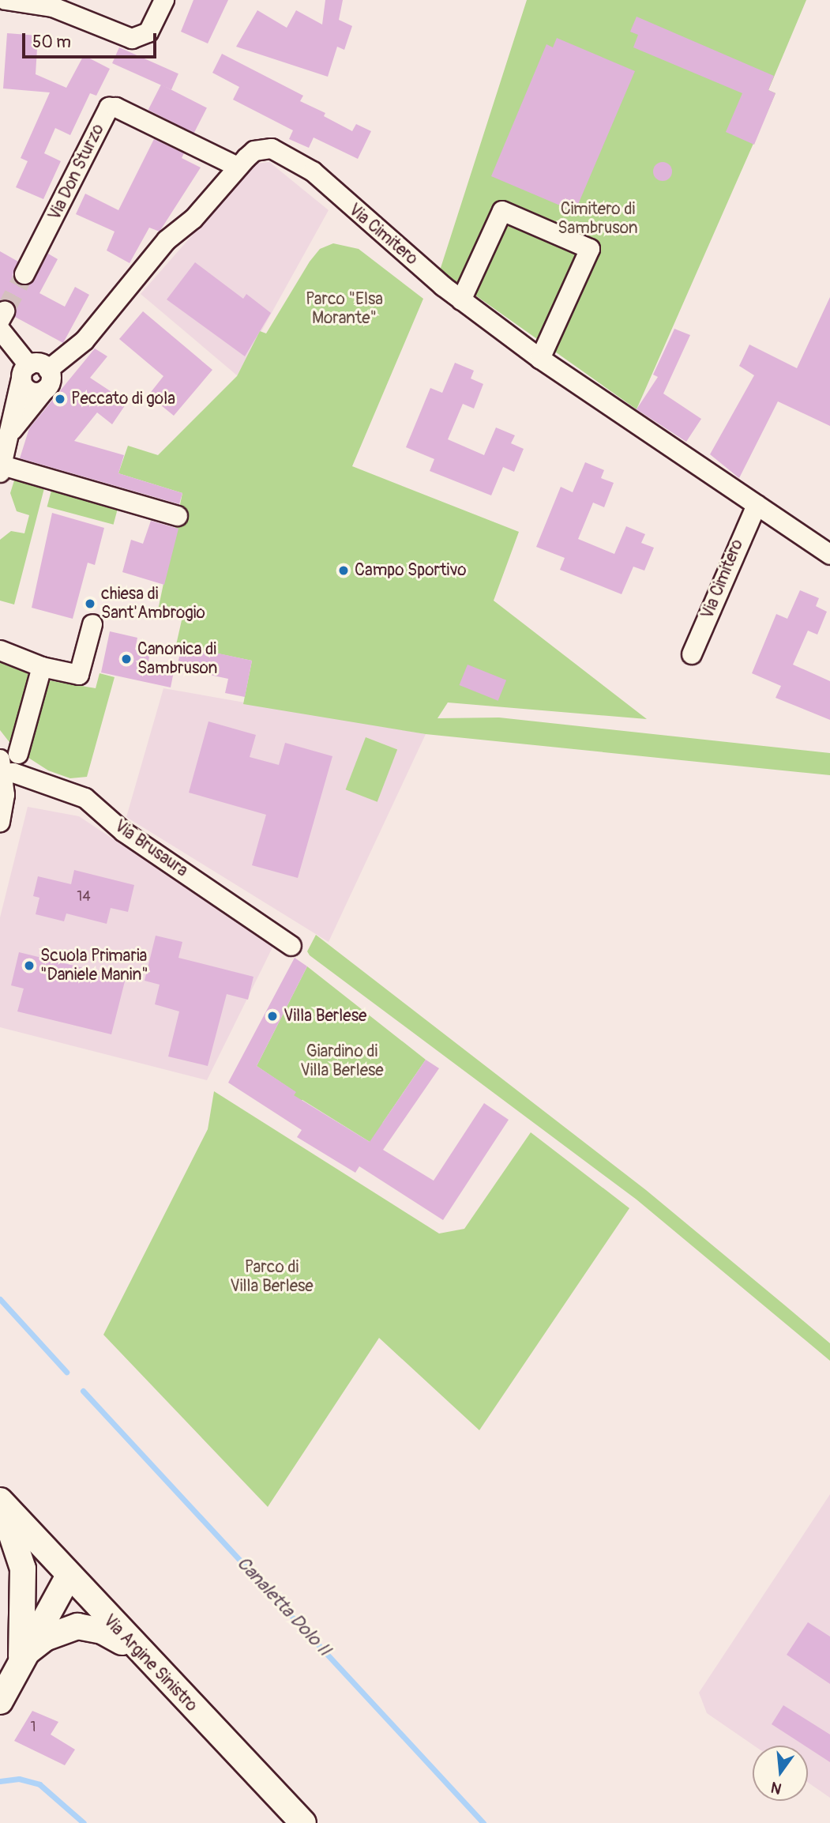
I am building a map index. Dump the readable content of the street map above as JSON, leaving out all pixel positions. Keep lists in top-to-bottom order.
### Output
{
  "streets": {
    "main road": ["Via Argine Sinistro"],
    "street": ["Via Don Sturzo", "Via Cimitero", "Via Brusaura"]
  },
  "crossings": [
    ["Via Don Sturzo", "Via Cimitero"]
  ],
  "water": ["Canaletta Dolo II"],
  "parks": [
    "Cimitero di Sambruson",
    "Parco \"Elsa Morante\"",
    "Giardino di Villa Berlese",
    "Parco di Villa Berlese"
  ],
  "places": [
    "Peccato di gola",
    "Campo Sportivo",
    "chiesa di Sant'Ambrogio",
    "Canonica di Sambruson",
    "Scuola Primaria \"Daniele Manin\"",
    "Villa Berlese"
  ],
  "house_numbers": ["14", "1"],
  "scale_bar": "50 m",
  "north": "bottom"
}
